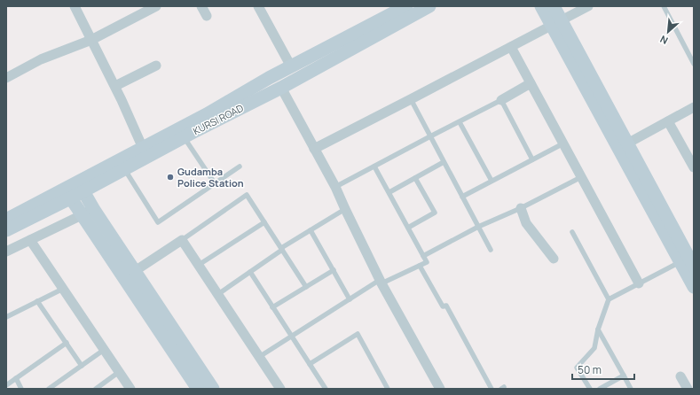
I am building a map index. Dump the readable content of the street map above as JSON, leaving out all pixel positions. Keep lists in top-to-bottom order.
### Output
{
  "streets": {
    "street": ["KURSI ROAD"]
  },
  "places": ["Gudamba Police Station"],
  "scale_bar": "50 m",
  "north": "bottom left"
}
